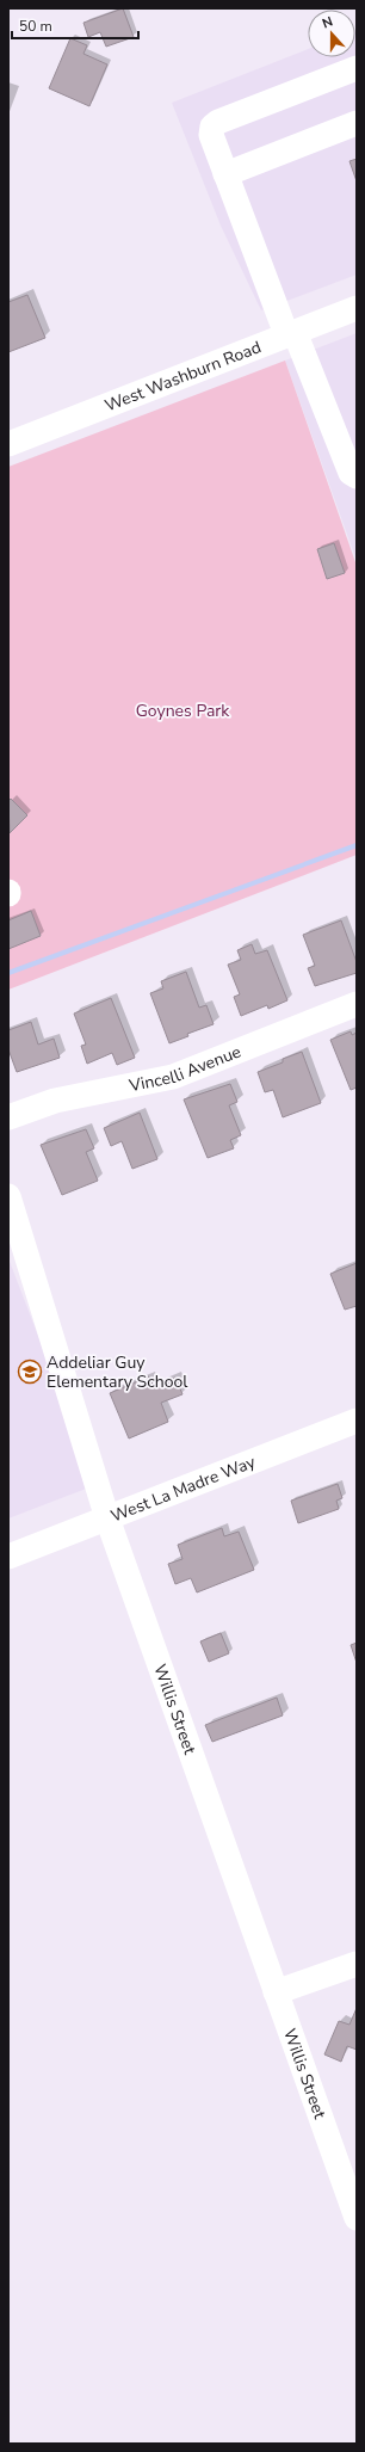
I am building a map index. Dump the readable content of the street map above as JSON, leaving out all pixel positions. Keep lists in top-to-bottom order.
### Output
{
  "streets": {
    "street": [
      "West Washburn Road",
      "Vincelli Avenue",
      "West La Madre Way",
      "Willis Street"
    ]
  },
  "crossings": [
    ["West La Madre Way", "Willis Street"]
  ],
  "parks": ["Goynes Park"],
  "places": {
    "school or university": ["Addeliar Guy Elementary School"]
  },
  "scale_bar": "50 m",
  "north": "top"
}
